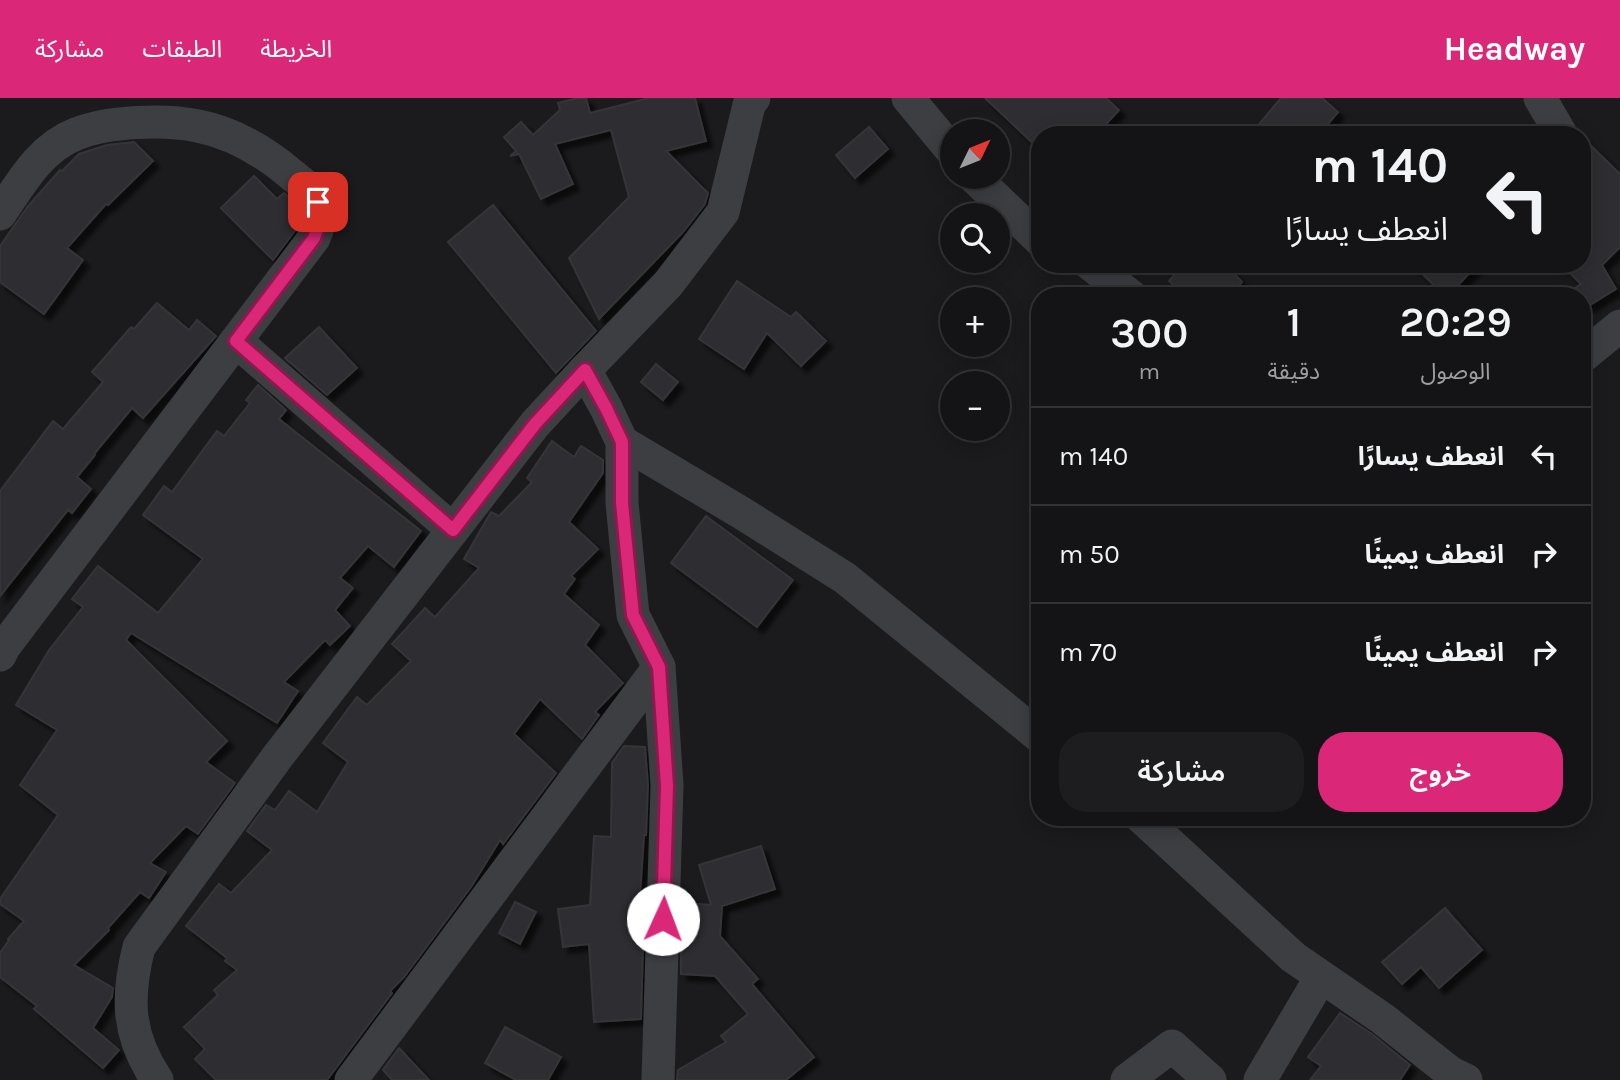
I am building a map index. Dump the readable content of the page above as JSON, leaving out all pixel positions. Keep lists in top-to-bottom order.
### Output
{
  "north": "top right",
  "page": {
    "header": "Headway",
    "nav": ["الخريطة", "الطبقات", "مشاركة"],
    "map_buttons": ["+", "−"],
    "turn": ["140 m", "انعطف يسارًا"],
    "eta": [
      "20:29",
      "الوصول",
      "1",
      "دقيقة",
      "300",
      "m"
    ],
    "list": [
      {
        "name": "انعطف يسارًا",
        "value": "140 m"
      },
      {
        "name": "انعطف يمينًا",
        "value": "50 m"
      },
      {
        "name": "انعطف يمينًا",
        "value": "70 m"
      }
    ],
    "buttons": ["خروج", "مشاركة"]
  }
}
